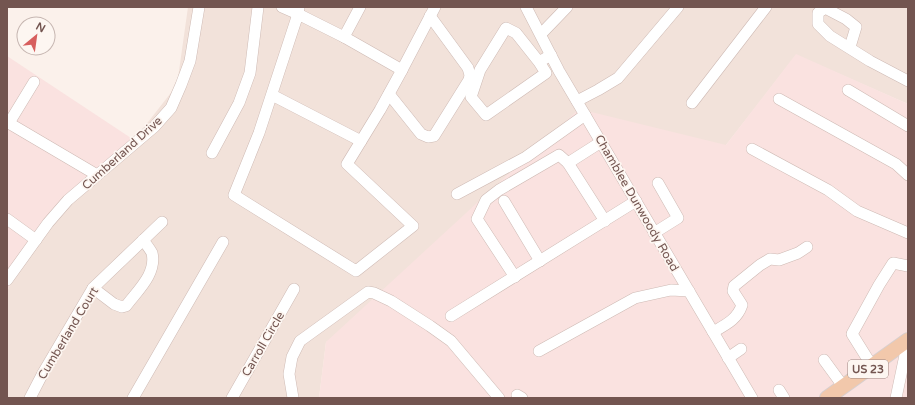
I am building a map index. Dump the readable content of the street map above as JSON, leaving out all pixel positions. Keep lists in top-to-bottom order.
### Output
{
  "streets": {
    "main road": ["US 23"],
    "street": [
      "Cumberland Drive",
      "Chamblee Dunwoody Road",
      "Cumberland Court",
      "Carroll Circle"
    ]
  },
  "north": "top right"
}
